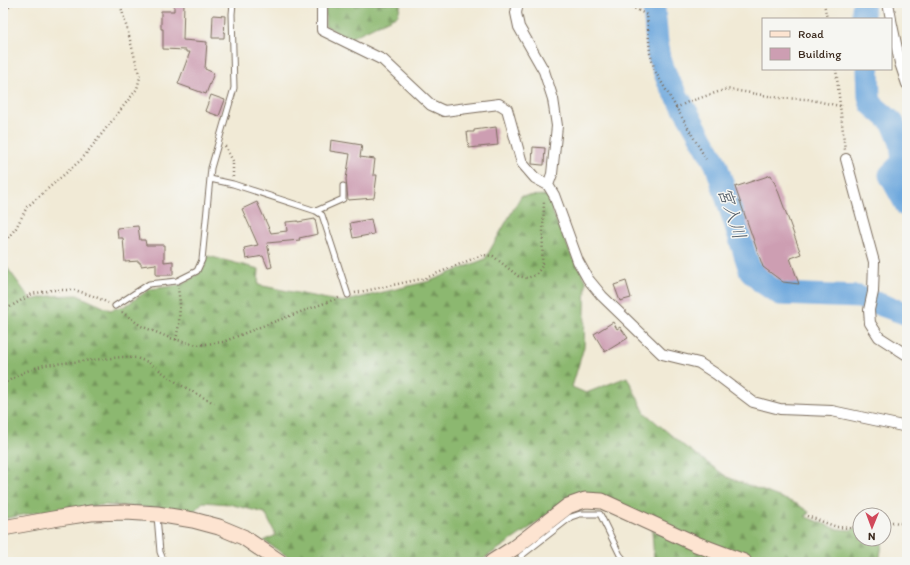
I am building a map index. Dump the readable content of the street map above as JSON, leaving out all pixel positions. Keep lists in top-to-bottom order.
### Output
{
  "water": ["宮入川"],
  "legend": ["Road", "Building"],
  "north": "bottom"
}
